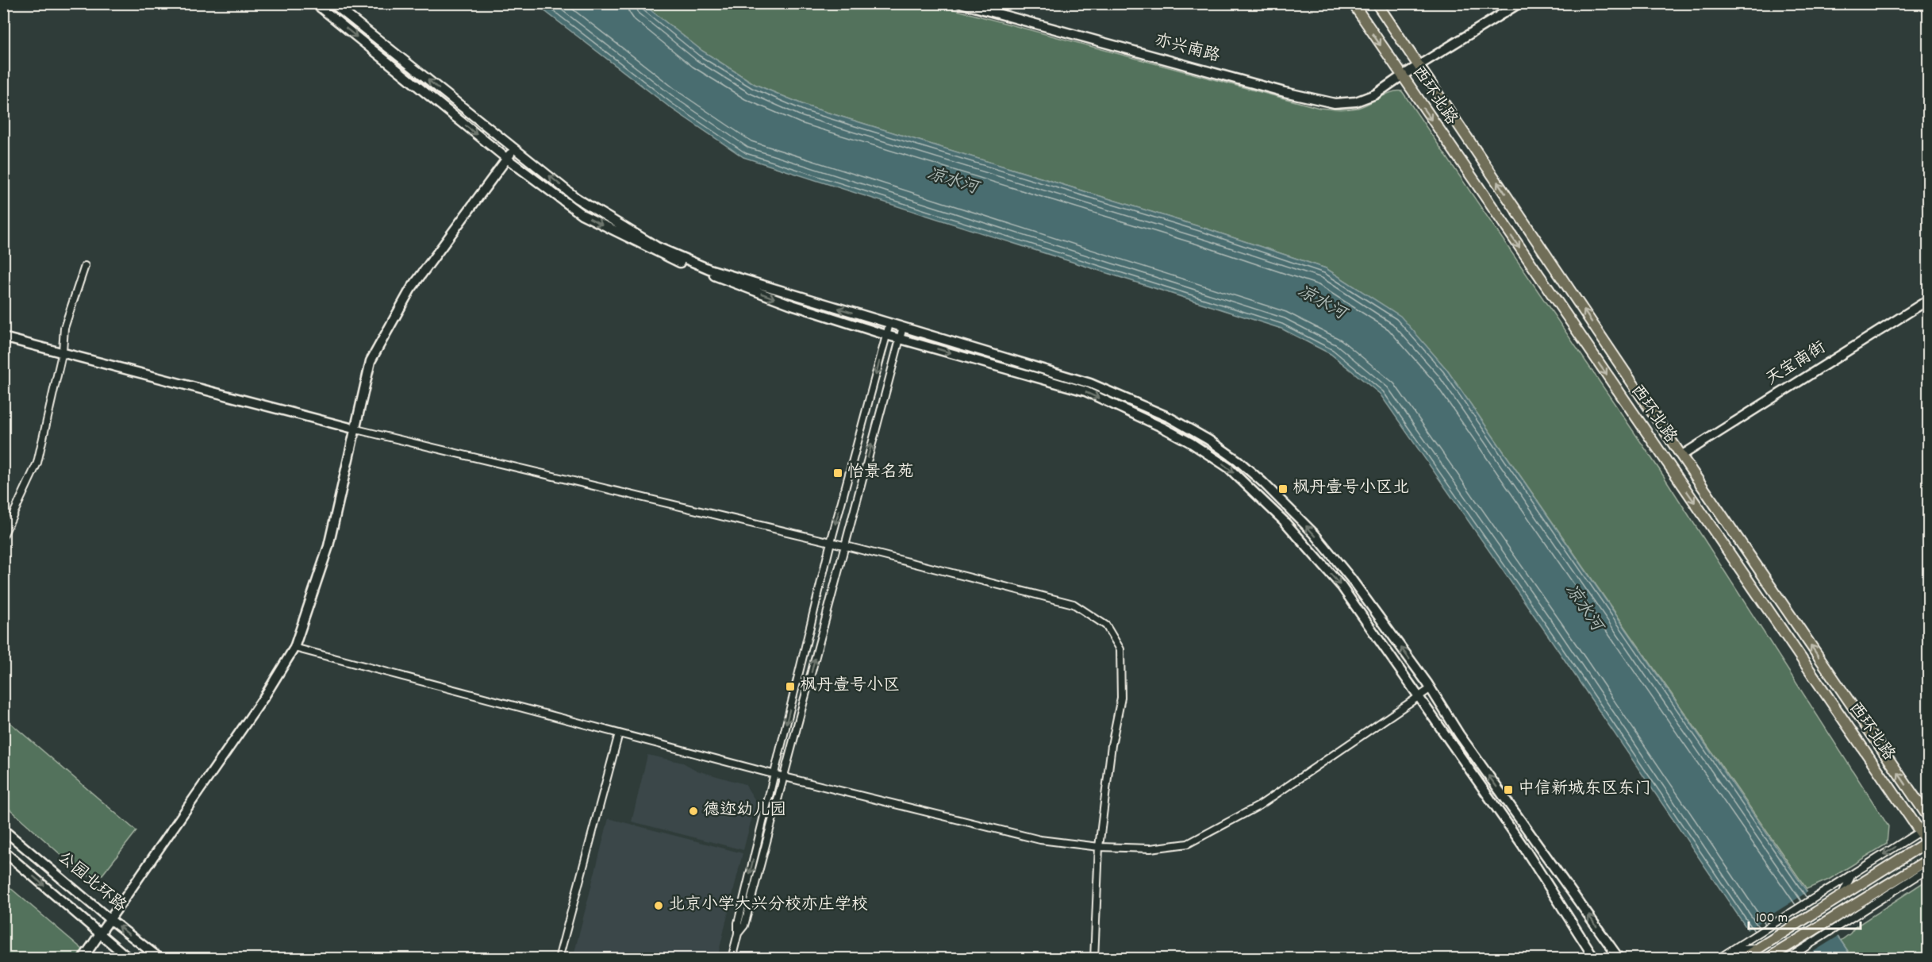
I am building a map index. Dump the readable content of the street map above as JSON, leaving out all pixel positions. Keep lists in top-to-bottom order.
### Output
{
  "streets": {
    "main road": ["西环北路"],
    "street": ["亦兴南路", "天宝南街", "公园北环路"]
  },
  "crossings": [
    ["亦兴南路", "西环北路"],
    ["西环北路", "天宝南街"]
  ],
  "water": ["凉水河"],
  "places": {
    "transit": [
      "怡景名苑",
      "枫丹壹号小区北",
      "枫丹壹号小区",
      "中信新城东区东门"
    ],
    "other": ["德迩幼儿园", "北京小学大兴分校亦庄学校"]
  },
  "scale_bar": "100 m"
}
